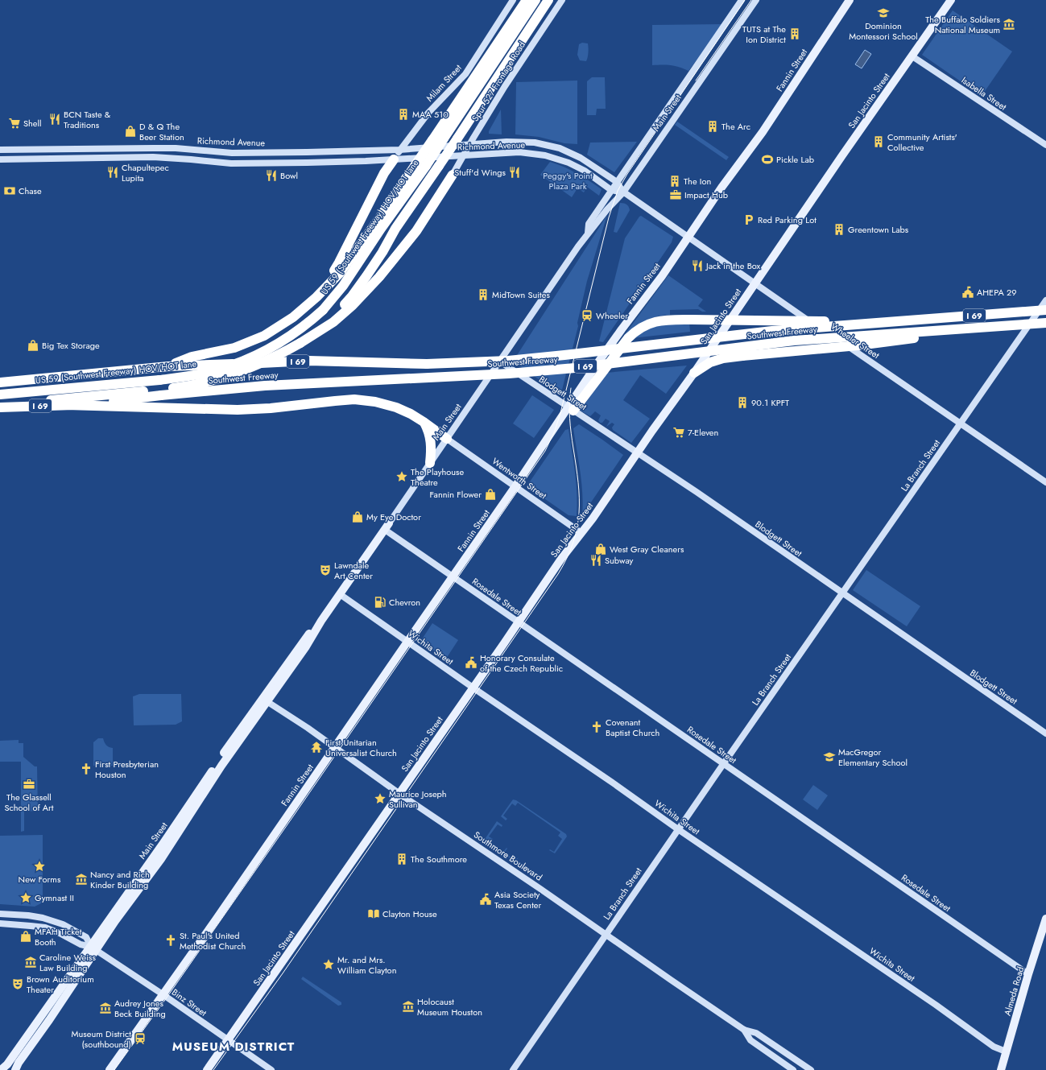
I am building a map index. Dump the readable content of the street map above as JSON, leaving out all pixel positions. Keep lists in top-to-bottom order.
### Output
{
  "streets": {
    "highway": ["US 59 (Southwest Freeway) HOV/HOT lane", "I 69", "Southwest Freeway"],
    "main road": [
      "Fannin Street",
      "Spur 527 Frontage Road",
      "Milam Street",
      "Isabella Street",
      "San Jacinto Street",
      "Main Street",
      "Richmond Avenue",
      "Wheeler Street",
      "Blodgett Street",
      "La Branch Street",
      "Wentworth Street",
      "Rosedale Street",
      "Wichita Street",
      "Southmore Boulevard",
      "Almeda Road",
      "Binz Street"
    ]
  },
  "crossings": [
    ["Fannin Street", "Wheeler Street"],
    ["Fannin Street", "Blodgett Street"],
    ["Fannin Street", "Wentworth Street"],
    ["Fannin Street", "Rosedale Street"],
    ["Fannin Street", "Wichita Street"],
    ["Fannin Street", "Southmore Boulevard"],
    ["Fannin Street", "Binz Street"],
    ["Spur 527 Frontage Road", "Richmond Avenue"],
    ["Milam Street", "Richmond Avenue"],
    ["Isabella Street", "San Jacinto Street"],
    ["San Jacinto Street", "Wheeler Street"],
    ["San Jacinto Street", "Blodgett Street"],
    ["San Jacinto Street", "Wentworth Street"],
    ["San Jacinto Street", "Rosedale Street"],
    ["San Jacinto Street", "Wichita Street"],
    ["San Jacinto Street", "Southmore Boulevard"],
    ["San Jacinto Street", "Binz Street"],
    ["Main Street", "Richmond Avenue"],
    ["Main Street", "Wheeler Street"],
    ["Main Street", "Blodgett Street"],
    ["Main Street", "Wentworth Street"],
    ["Main Street", "Rosedale Street"],
    ["Main Street", "Wichita Street"],
    ["Main Street", "Southmore Boulevard"],
    ["Main Street", "Binz Street"],
    ["Richmond Avenue", "Wheeler Street"],
    ["US 59 (Southwest Freeway) HOV/HOT lane", "Southwest Freeway"],
    ["Wheeler Street", "La Branch Street"],
    ["Blodgett Street", "La Branch Street"],
    ["La Branch Street", "Rosedale Street"],
    ["La Branch Street", "Wichita Street"],
    ["La Branch Street", "Southmore Boulevard"],
    ["Rosedale Street", "Almeda Road"],
    ["Wichita Street", "Almeda Road"]
  ],
  "districts": ["MUSEUM DISTRICT"],
  "parks": ["Peggy's Point Plaza Park"],
  "places": {
    "school or university": ["Dominion Montessori School", "MacGregor Elementary School"],
    "museum": [
      "The Buffalo Soldiers National Museum",
      "Nancy and Rich Kinder Building",
      "Caroline Weiss Law Building",
      "Holocaust Museum Houston",
      "Audrey Jones Beck Building"
    ],
    "building": [
      "TUTS at The Ion District",
      "MAA 510",
      "The Arc",
      "Community Artists' Collective",
      "The Ion",
      "Greentown Labs",
      "MidTown Suites",
      "90.1 KPFT",
      "The Southmore"
    ],
    "restaurant": [
      "BCN Taste & Traditions",
      "Chapultepec Lupita",
      "Stuff'd Wings",
      "Bowl",
      "Jack in the Box",
      "Subway"
    ],
    "supermarket": ["Shell", "7-Eleven"],
    "shop": [
      "D & Q The Beer Station",
      "Big Tex Storage",
      "Fannin Flower",
      "My Eye Doctor",
      "West Gray Cleaners",
      "MFAH Ticket Booth"
    ],
    "sports": ["Pickle Lab"],
    "bank": ["Chase"],
    "office": ["Impact Hub", "The Glassell School of Art"],
    "parking": ["Red Parking Lot"],
    "public building": ["AHEPA 29", "Honorary Consulate of the Czech Republic", "Asia Society Texas Center"],
    "station": ["Wheeler", "Museum District (southbound)"],
    "place": [
      "The Playhouse Theatre",
      "Maurice Joseph Sullivan",
      "New Forms",
      "Gymnast II",
      "Mr. and Mrs. William Clayton"
    ],
    "theatre": ["Lawndale Art Center", "Brown Auditorium Theater"],
    "fuel station": ["Chevron"],
    "church": ["Covenant Baptist Church", "First Presbyterian Houston", "St. Paul's United Methodist Church"],
    "temple": ["First Unitarian Universalist Church"],
    "library": ["Clayton House"]
  }
}
